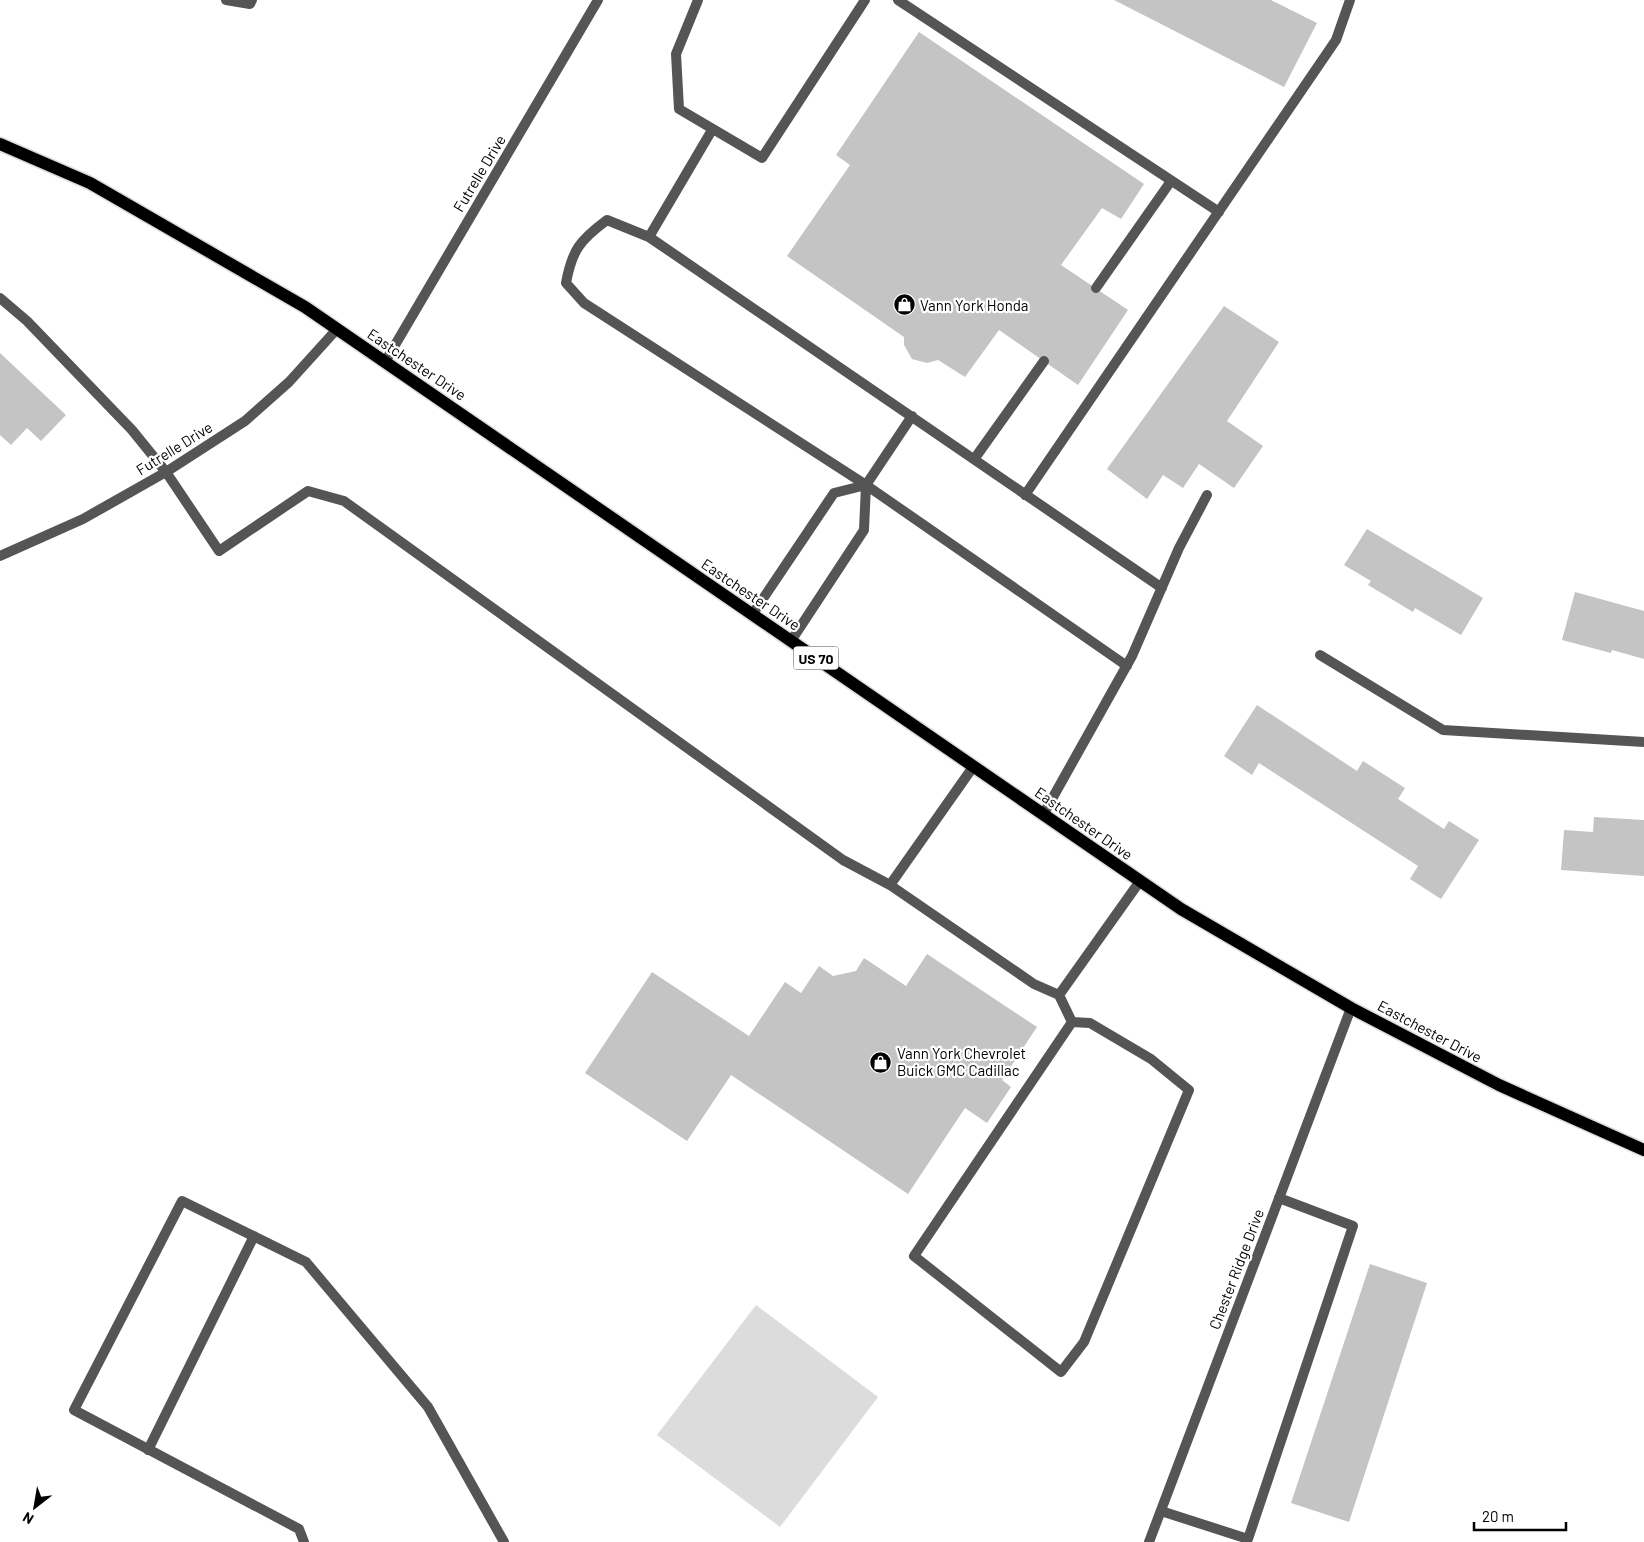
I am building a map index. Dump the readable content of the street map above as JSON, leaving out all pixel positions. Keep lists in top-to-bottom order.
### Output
{
  "streets": {
    "main road": ["Eastchester Drive", "US 70"],
    "street": ["Futrelle Drive", "Chester Ridge Drive"]
  },
  "crossings": [
    ["Futrelle Drive", "Eastchester Drive"],
    ["Eastchester Drive", "Chester Ridge Drive"]
  ],
  "places": {
    "shop": ["Vann York Honda", "Vann York Chevrolet Buick GMC Cadillac"]
  },
  "scale_bar": "20 m",
  "north": "bottom left"
}
